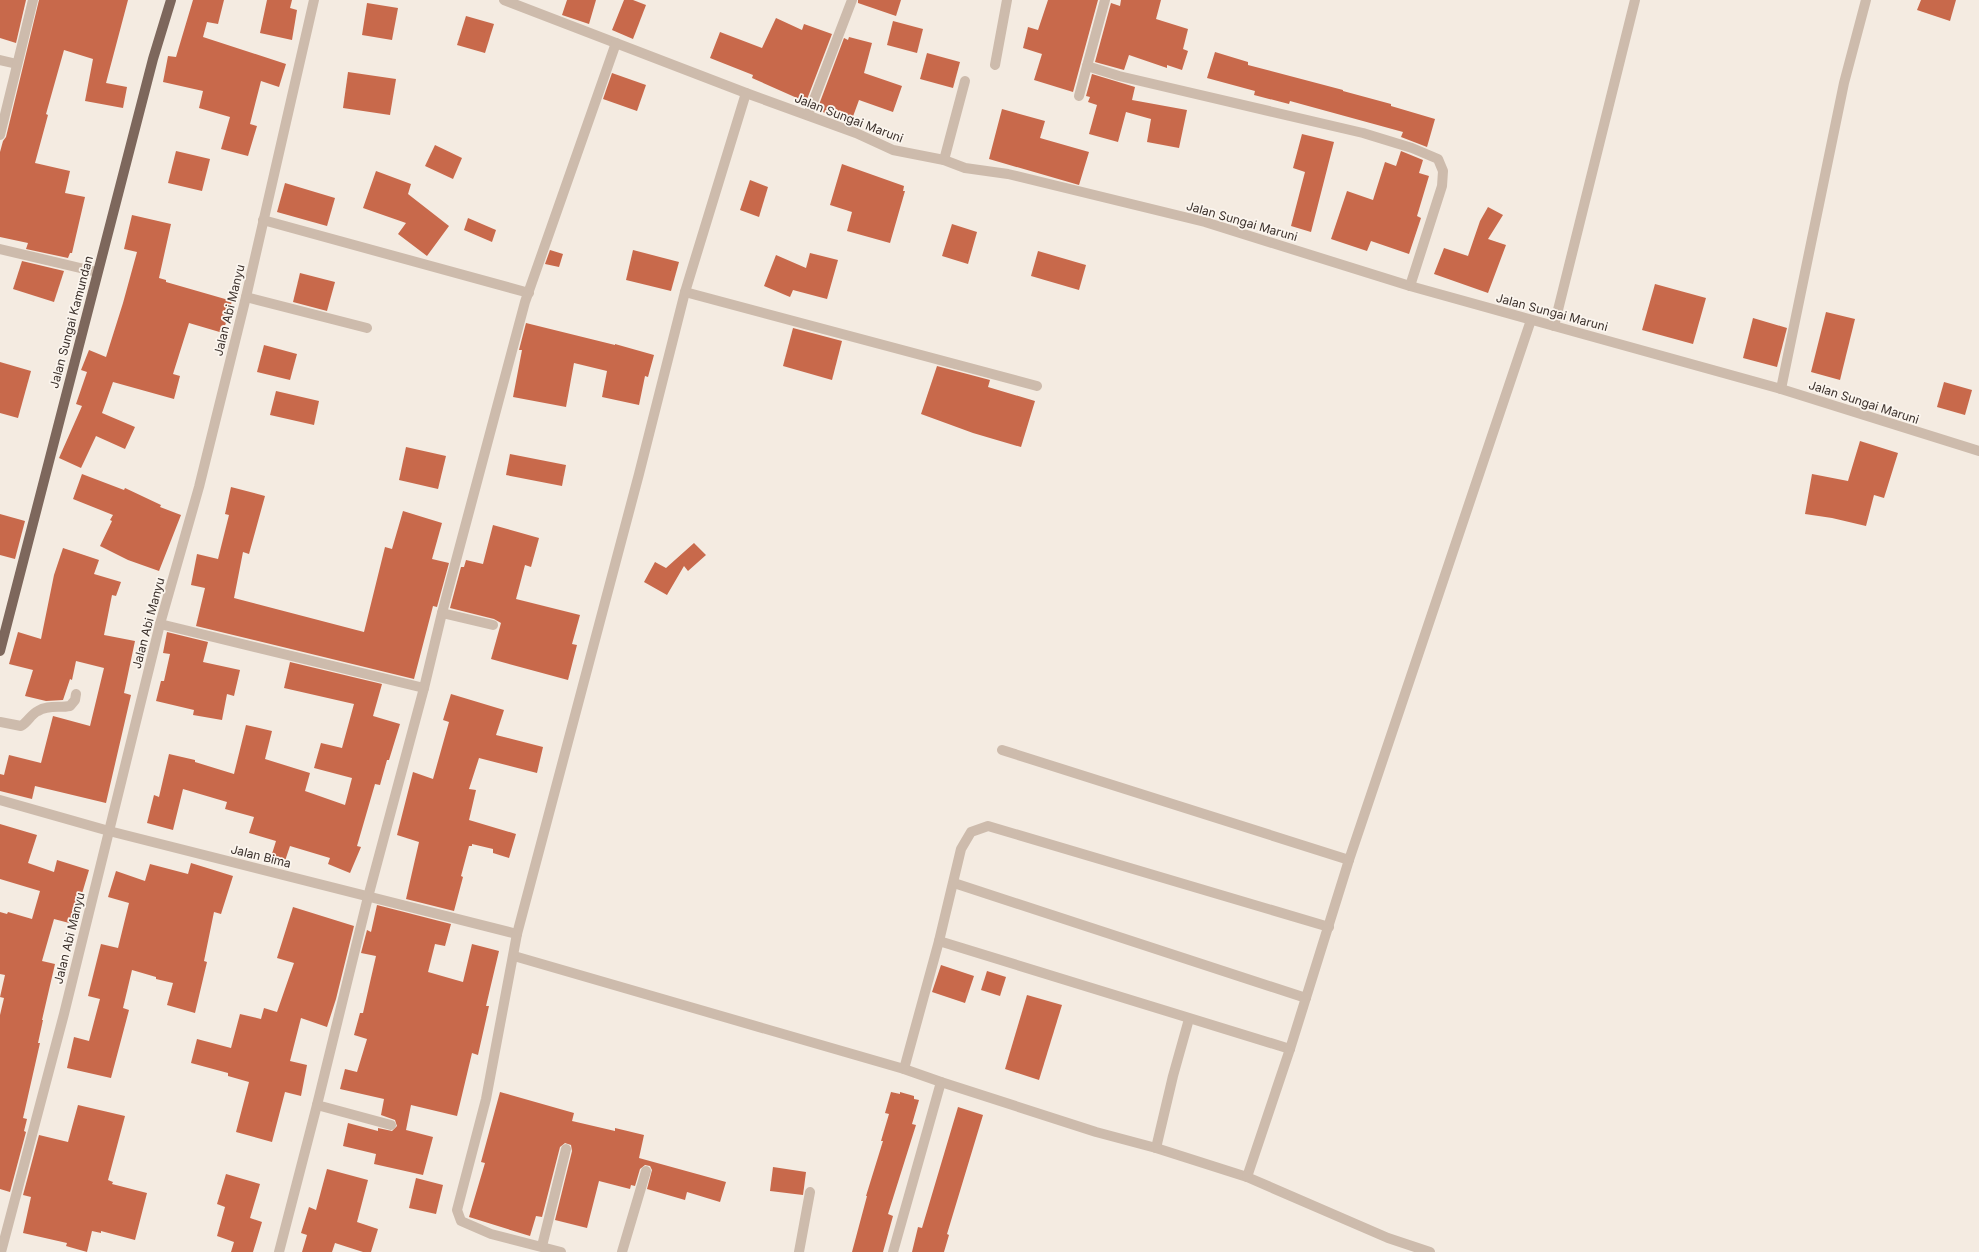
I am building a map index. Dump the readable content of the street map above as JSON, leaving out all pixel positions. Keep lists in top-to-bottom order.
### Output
{
  "streets": {
    "main road": ["Jalan Sungai Kamundan"],
    "street": ["Jalan Sungai Maruni", "Jalan Abi Manyu", "Jalan Bima"]
  },
  "crossings": [
    ["Jalan Abi Manyu", "Jalan Bima"]
  ]
}
